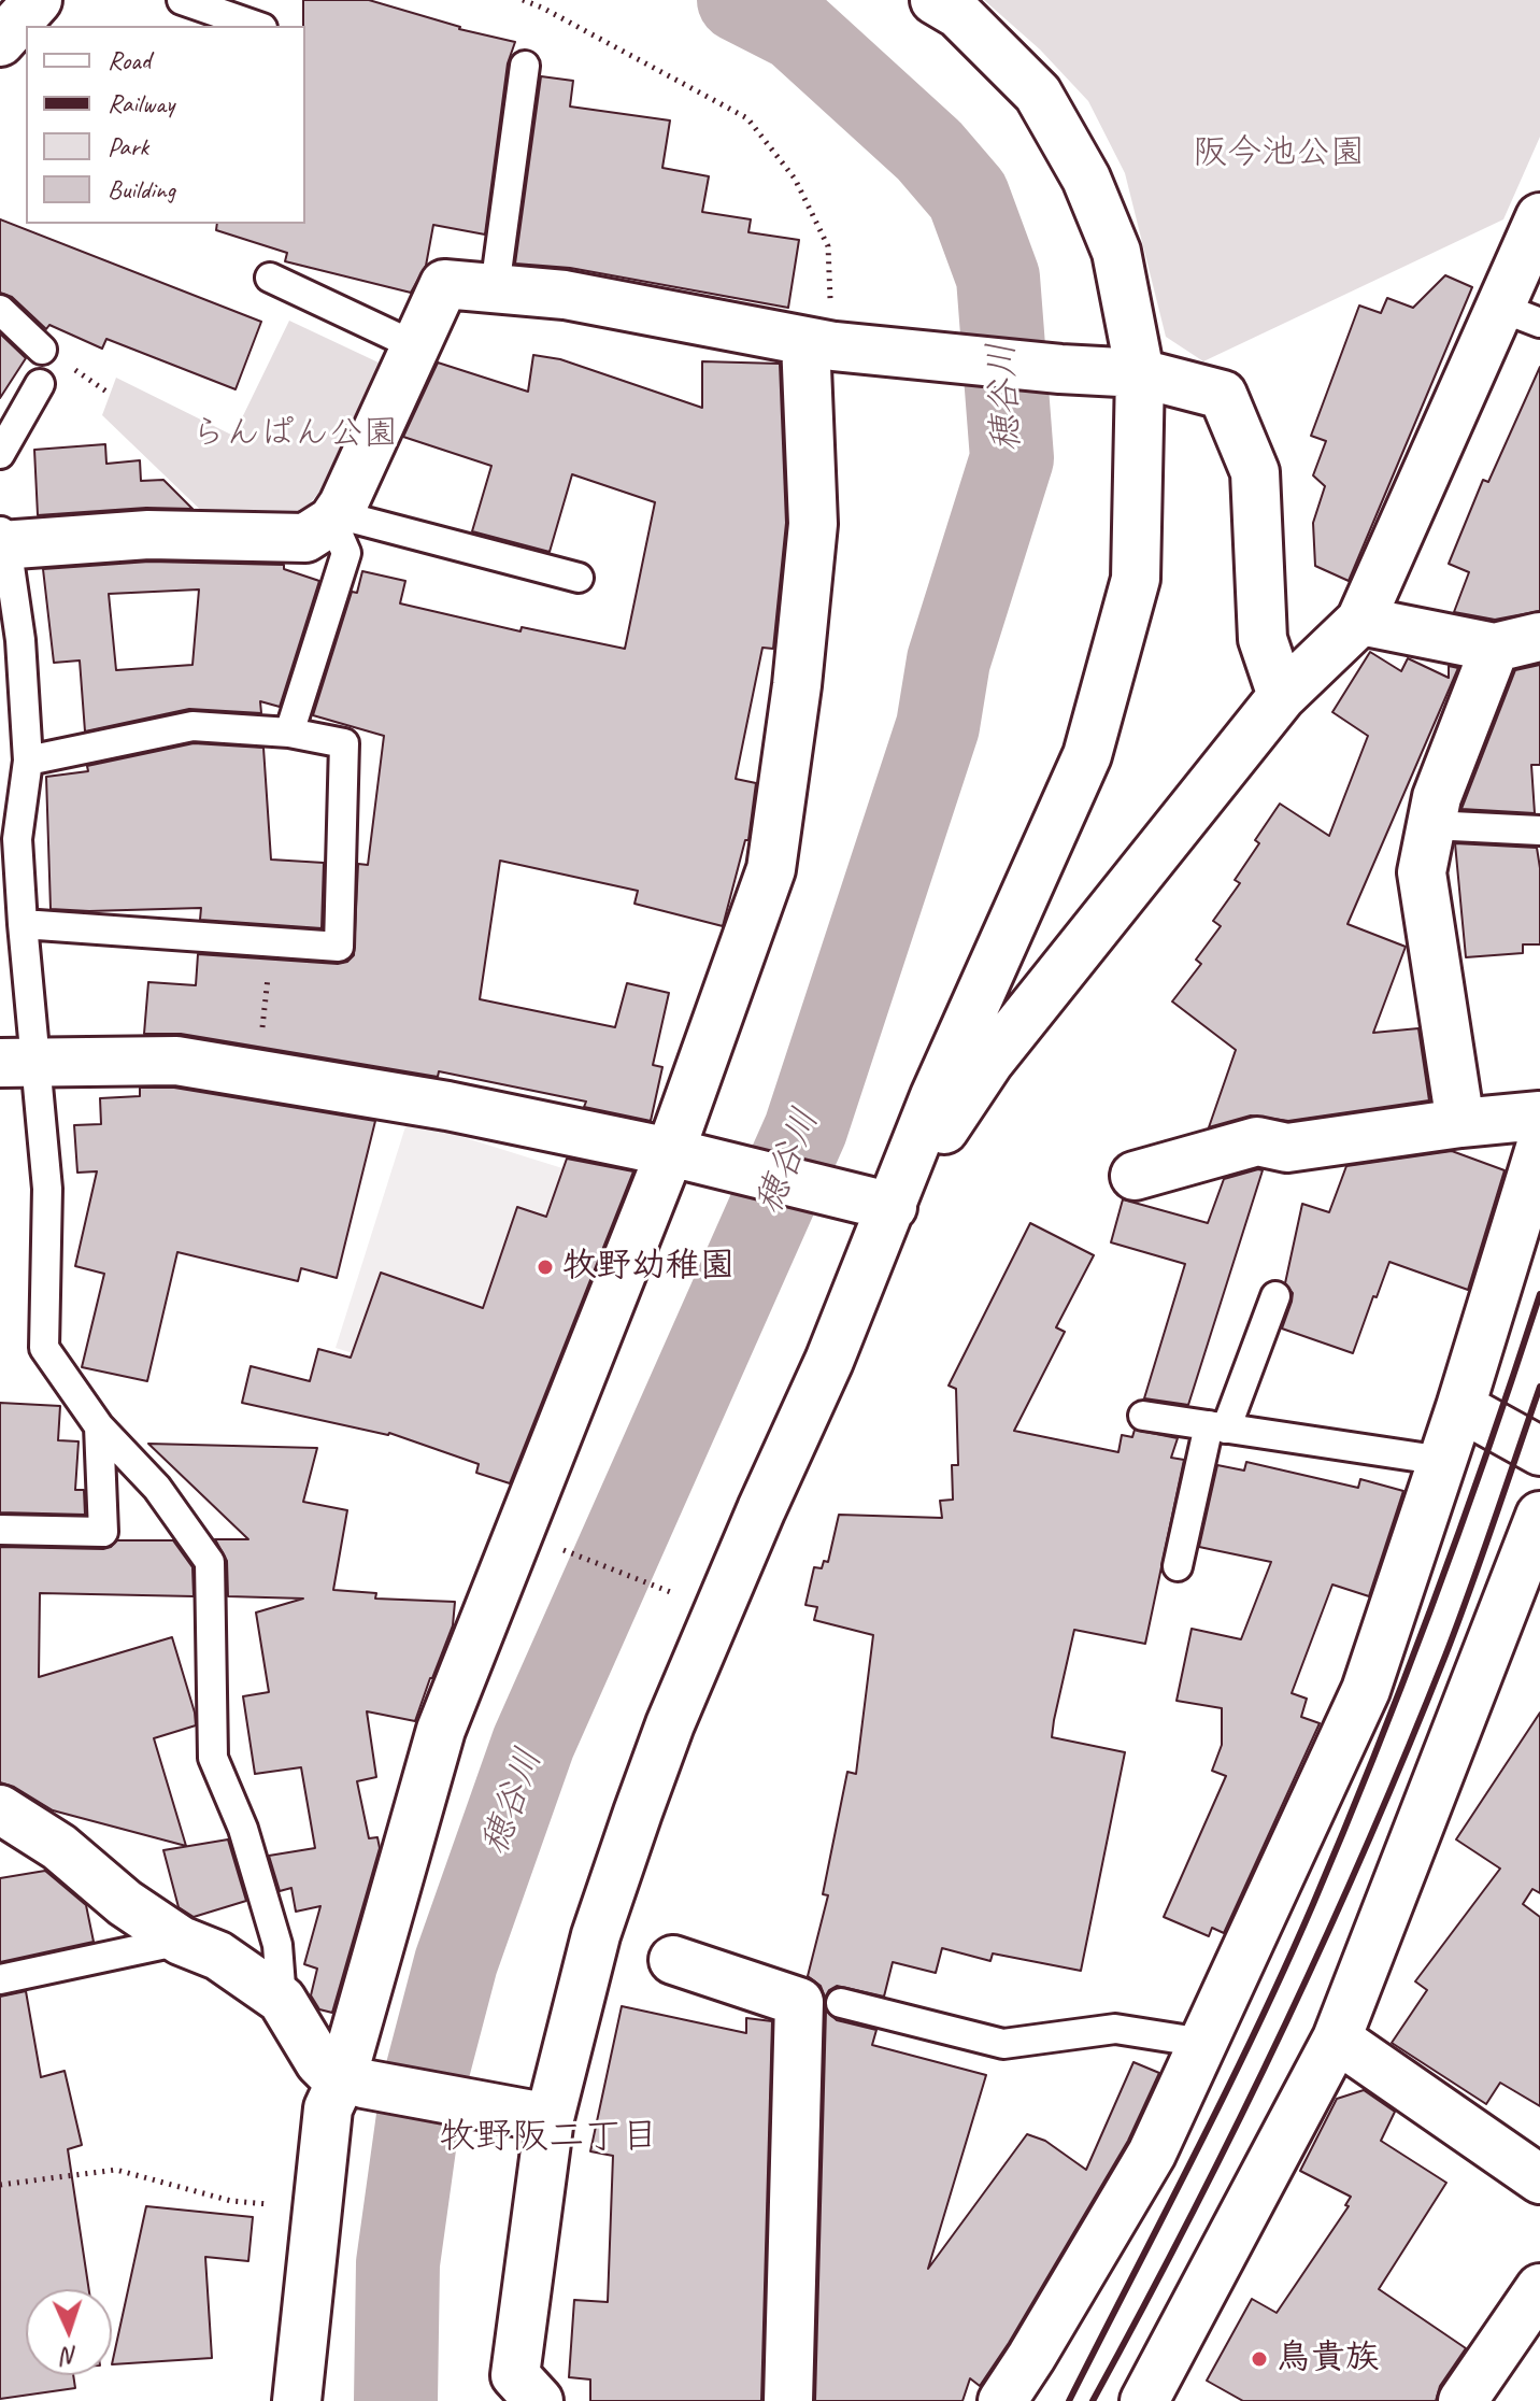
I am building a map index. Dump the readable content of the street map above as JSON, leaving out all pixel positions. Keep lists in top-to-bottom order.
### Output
{
  "districts": ["牧野阪二丁目"],
  "water": ["穂谷川"],
  "parks": ["阪今池公園", "らんぱん公園"],
  "places": ["牧野幼稚園", "鳥貴族"],
  "legend": [
    "Road",
    "Railway",
    "Park",
    "Building"
  ],
  "north": "bottom"
}
